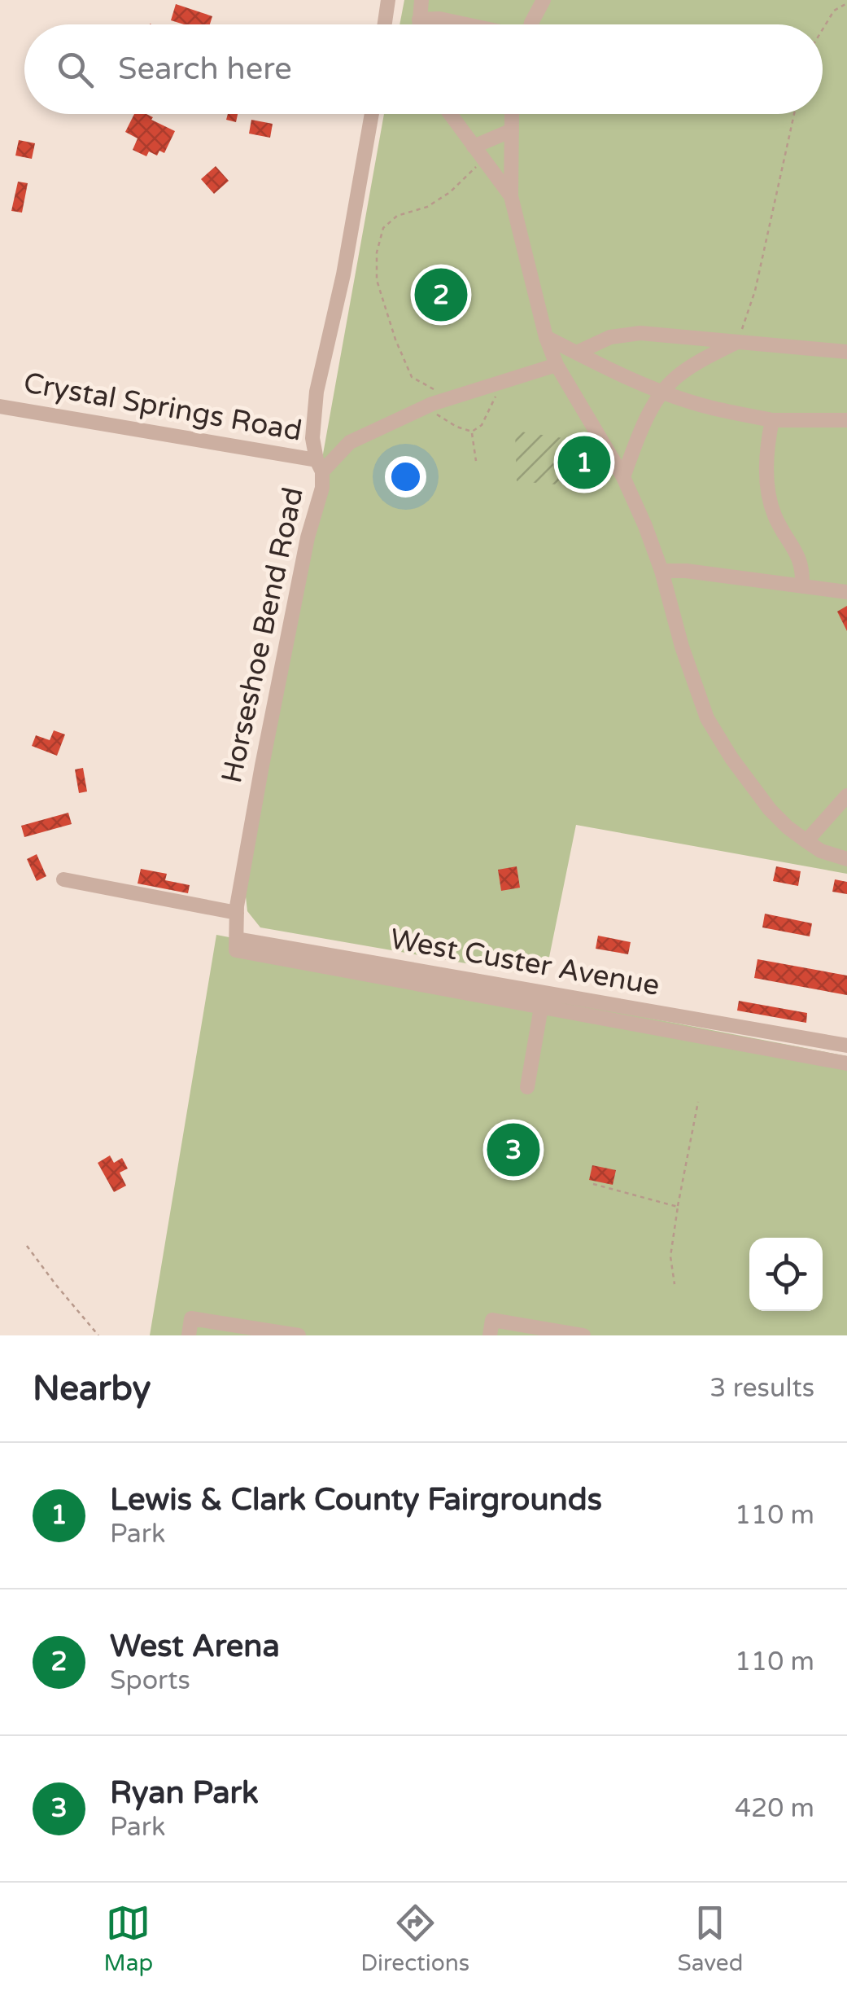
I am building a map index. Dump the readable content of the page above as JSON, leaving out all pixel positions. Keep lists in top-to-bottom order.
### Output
{
  "streets": {
    "street": ["Crystal Springs Road", "Horseshoe Bend Road", "West Custer Avenue"]
  },
  "crossings": [
    ["Crystal Springs Road", "Horseshoe Bend Road"]
  ],
  "page": {
    "search": "Search here",
    "pins": ["2", "1", "3"],
    "heading": ["Nearby", "3 results"],
    "list": [
      {
        "mark": "1",
        "name": "Lewis & Clark County Fairgrounds",
        "note": "Park",
        "value": "110 m"
      },
      {
        "mark": "2",
        "name": "West Arena",
        "note": "Sports",
        "value": "110 m"
      },
      {
        "mark": "3",
        "name": "Ryan Park",
        "note": "Park",
        "value": "420 m"
      }
    ],
    "nav": ["Map", "Directions", "Saved"]
  }
}
